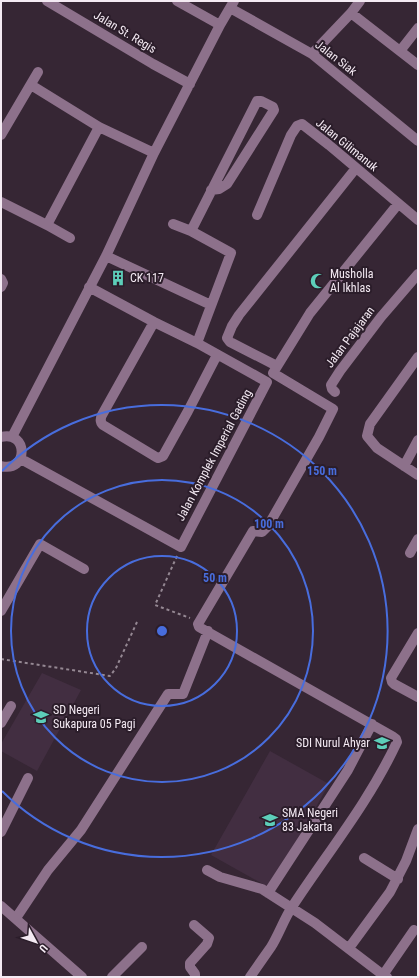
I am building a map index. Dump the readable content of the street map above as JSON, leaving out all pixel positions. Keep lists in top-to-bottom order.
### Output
{
  "streets": {
    "street": [
      "Jalan St. Regis",
      "Jalan Siak",
      "Jalan Gilimanuk",
      "Jalan Pajajaran",
      "Jalan Komplek Imperial Gading"
    ]
  },
  "places": {
    "building": ["CK 117"],
    "mosque": ["Musholla Al Ikhlas"],
    "school or university": ["SD Negeri Sukapura 05 Pagi", "SDI Nurul Ahyar", "SMA Negeri 83 Jakarta"]
  },
  "north": "bottom right",
  "rings": ["150 m", "100 m", "50 m"]
}
